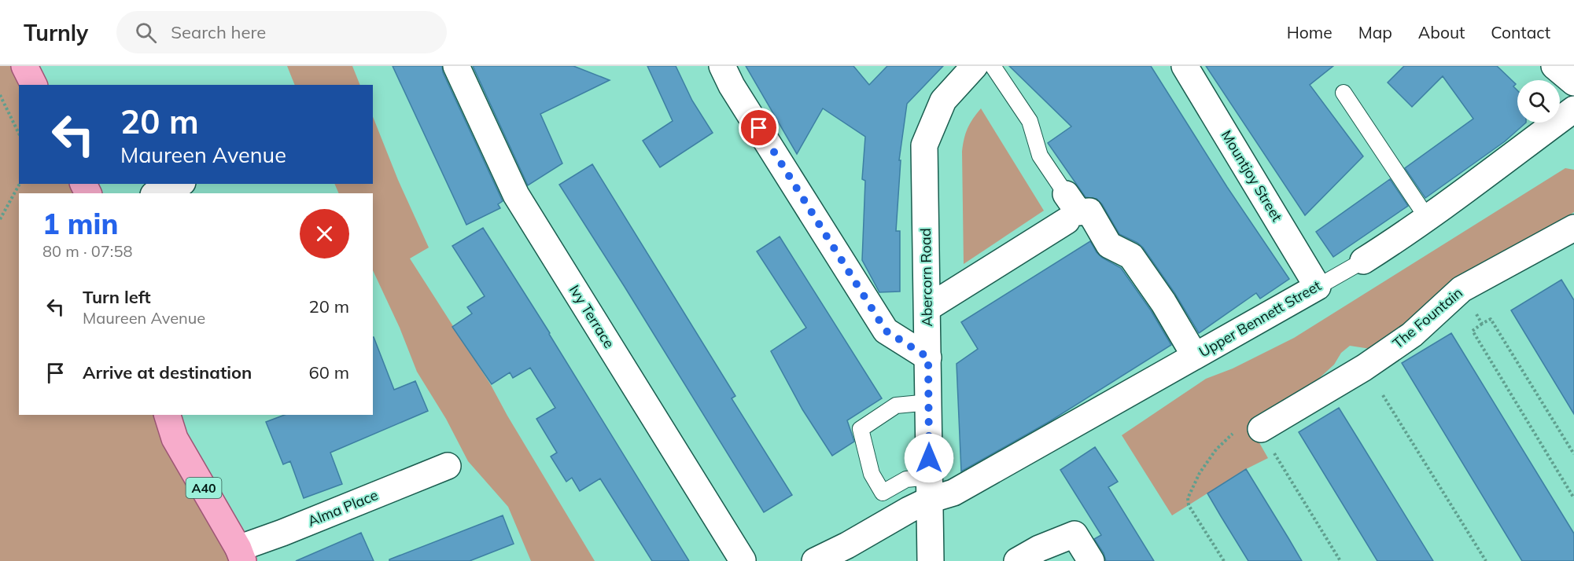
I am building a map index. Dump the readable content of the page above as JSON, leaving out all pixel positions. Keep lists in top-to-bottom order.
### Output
{
  "streets": {
    "main road": ["A40"],
    "street": [
      "Mountjoy Street",
      "Abercorn Road",
      "Ivy Terrace",
      "The Fountain",
      "Upper Bennett Street",
      "Alma Place"
    ]
  },
  "crossings": [
    ["Mountjoy Street", "Upper Bennett Street"],
    ["Abercorn Road", "Upper Bennett Street"],
    ["A40", "Alma Place"]
  ],
  "page": {
    "header": "Turnly",
    "search": "Search here",
    "nav": [
      "Home",
      "Map",
      "About",
      "Contact"
    ],
    "turn": ["20 m", "Maureen Avenue"],
    "heading": ["1 min", "80 m · 07:58"],
    "list": [
      {
        "name": "Turn left",
        "note": "Maureen Avenue",
        "value": "20 m"
      },
      {
        "name": "Arrive at destination",
        "value": "60 m"
      }
    ]
  }
}
